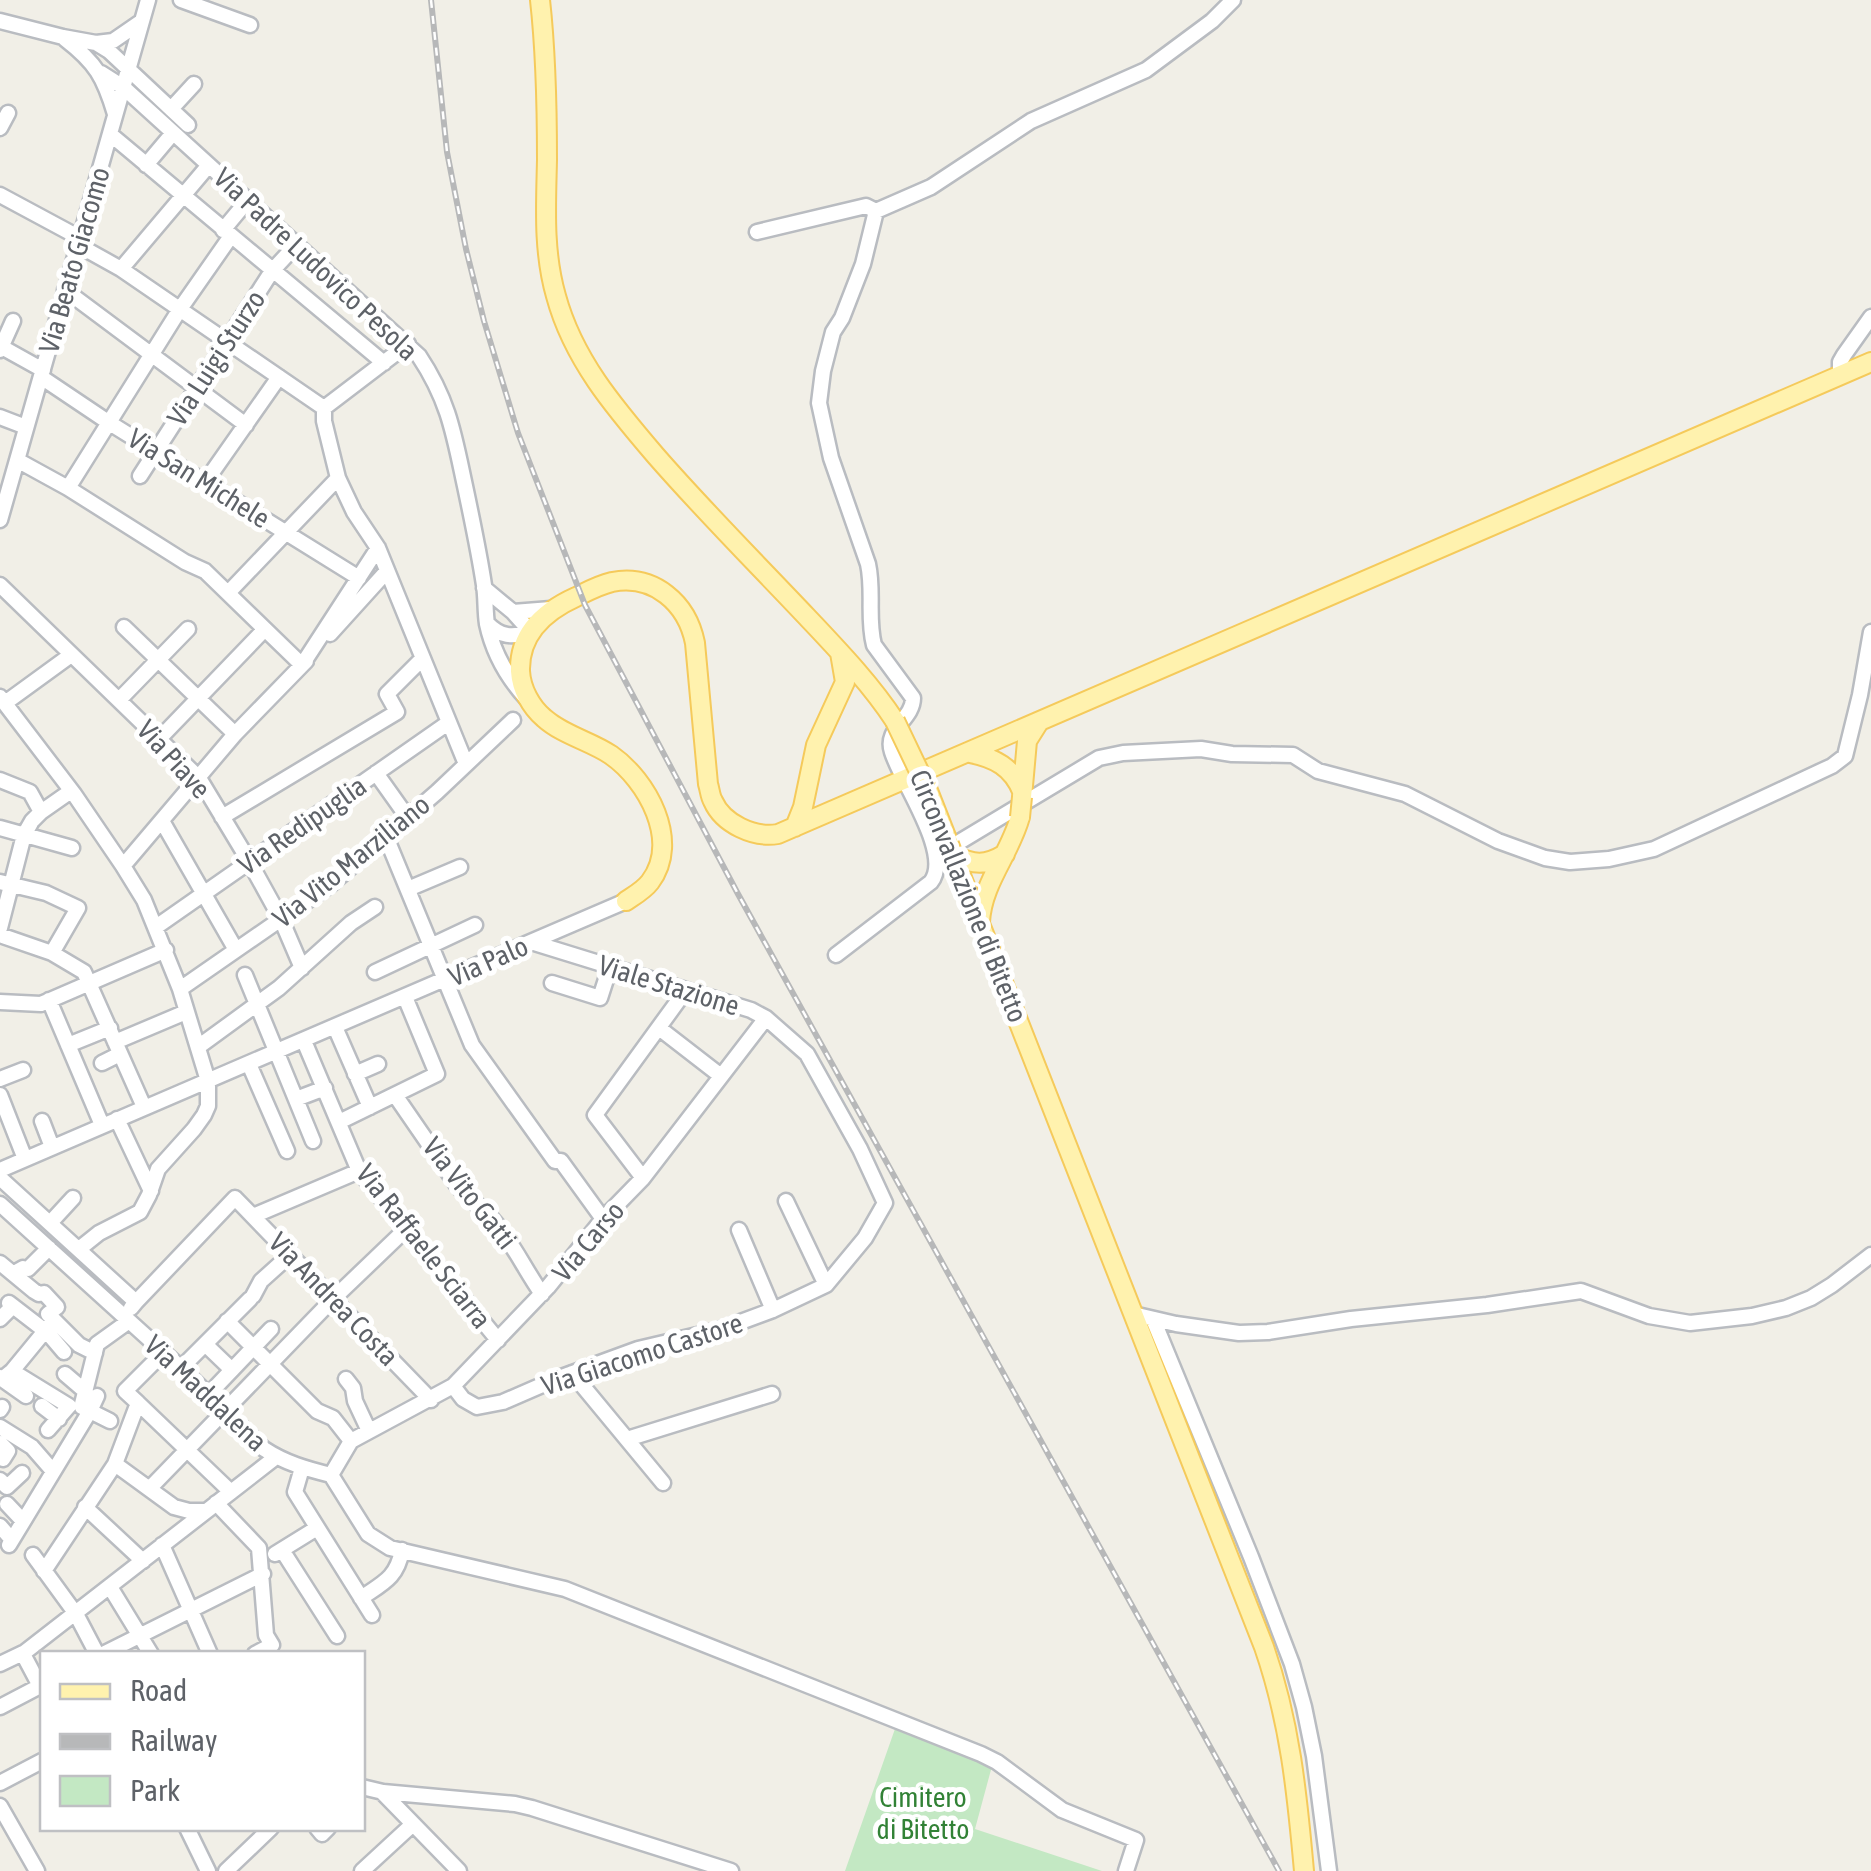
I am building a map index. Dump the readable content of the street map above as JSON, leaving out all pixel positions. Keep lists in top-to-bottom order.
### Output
{
  "streets": {
    "main road": ["Circonvallazione di Bitetto", "Via Palo"],
    "street": [
      "Via Beato Giacomo",
      "Via Padre Ludovico Pesola",
      "Via Luigi Sturzo",
      "Via San Michele",
      "Via Piave",
      "Via Redipuglia",
      "Via Vito Marziliano",
      "Viale Stazione",
      "Via Vito Gatti",
      "Via Carso",
      "Via Raffaele Sciarra",
      "Via Andrea Costa",
      "Via Giacomo Castore",
      "Via Maddalena"
    ]
  },
  "crossings": [
    ["Via Beato Giacomo", "Via Padre Ludovico Pesola"],
    ["Via Beato Giacomo", "Via San Michele"],
    ["Via Padre Ludovico Pesola", "Via Luigi Sturzo"],
    ["Via Padre Ludovico Pesola", "Via Palo"],
    ["Via Luigi Sturzo", "Via San Michele"],
    ["Via Piave", "Via Redipuglia"],
    ["Via Piave", "Via Vito Marziliano"],
    ["Via Palo", "Viale Stazione"],
    ["Via Palo", "Via Raffaele Sciarra"],
    ["Viale Stazione", "Via Carso"],
    ["Viale Stazione", "Via Giacomo Castore"],
    ["Via Vito Gatti", "Via Carso"],
    ["Via Carso", "Via Raffaele Sciarra"],
    ["Via Carso", "Via Giacomo Castore"],
    ["Via Andrea Costa", "Via Maddalena"]
  ],
  "parks": ["Cimitero di Bitetto"],
  "legend": ["Road", "Railway", "Park"]
}
